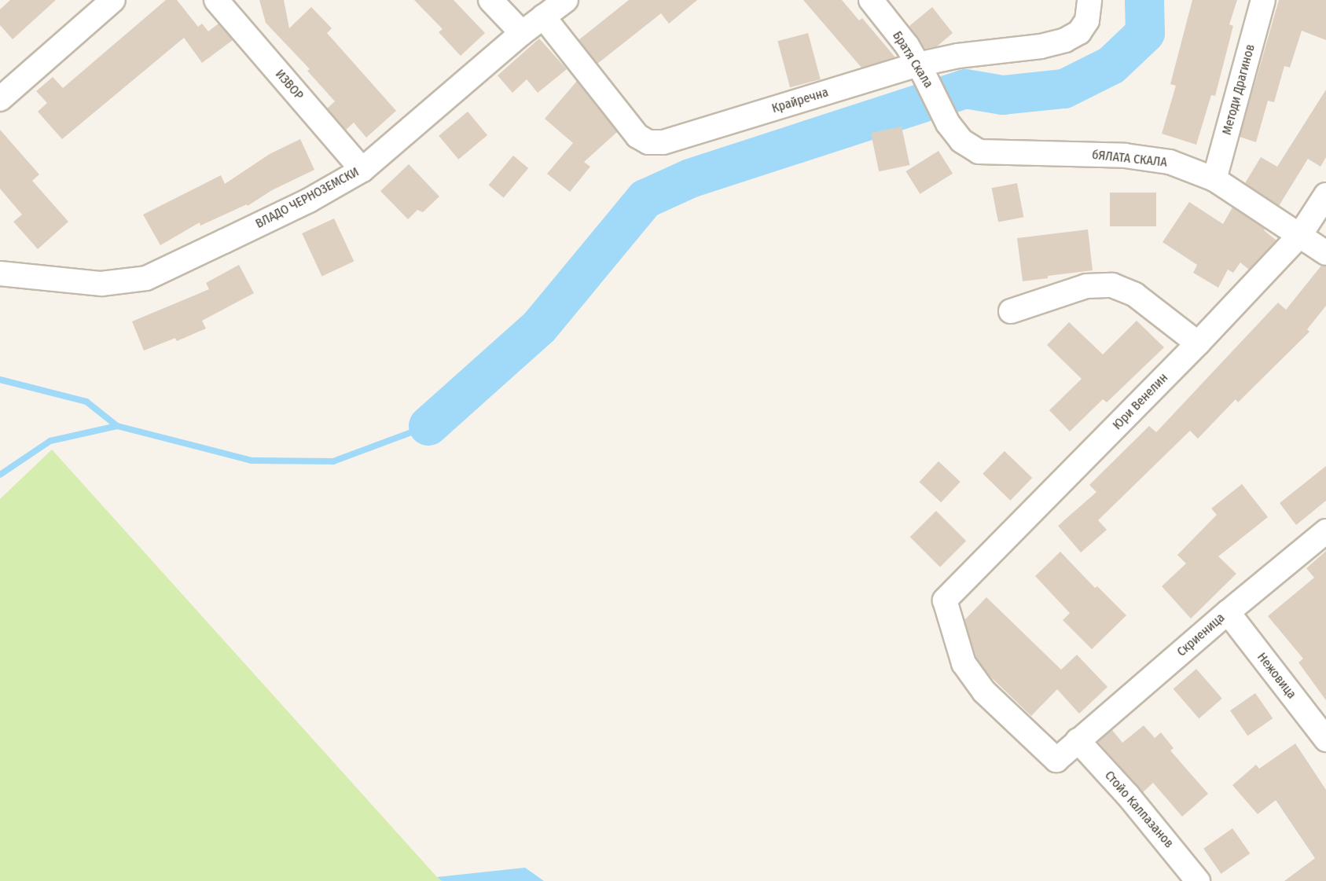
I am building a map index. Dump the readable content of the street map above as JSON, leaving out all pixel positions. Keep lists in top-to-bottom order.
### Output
{
  "streets": {
    "street": [
      "Братя Скала",
      "ИЗВОР",
      "Методи Драгинов",
      "Крайречна",
      "бЯЛАТА СКАЛА",
      "ВЛАДО ЧЕРНОЗЕМСКИ",
      "Юри Венелин",
      "Скриеница",
      "Нежовица",
      "Стойо Калпазанов"
    ]
  },
  "crossings": [
    ["Братя Скала", "Крайречна"],
    ["Братя Скала", "бЯЛАТА СКАЛА"],
    ["ИЗВОР", "ВЛАДО ЧЕРНОЗЕМСКИ"],
    ["Методи Драгинов", "бЯЛАТА СКАЛА"],
    ["Крайречна", "ВЛАДО ЧЕРНОЗЕМСКИ"],
    ["бЯЛАТА СКАЛА", "Юри Венелин"],
    ["Юри Венелин", "Скриеница"],
    ["Скриеница", "Нежовица"],
    ["Скриеница", "Стойо Калпазанов"]
  ]
}
